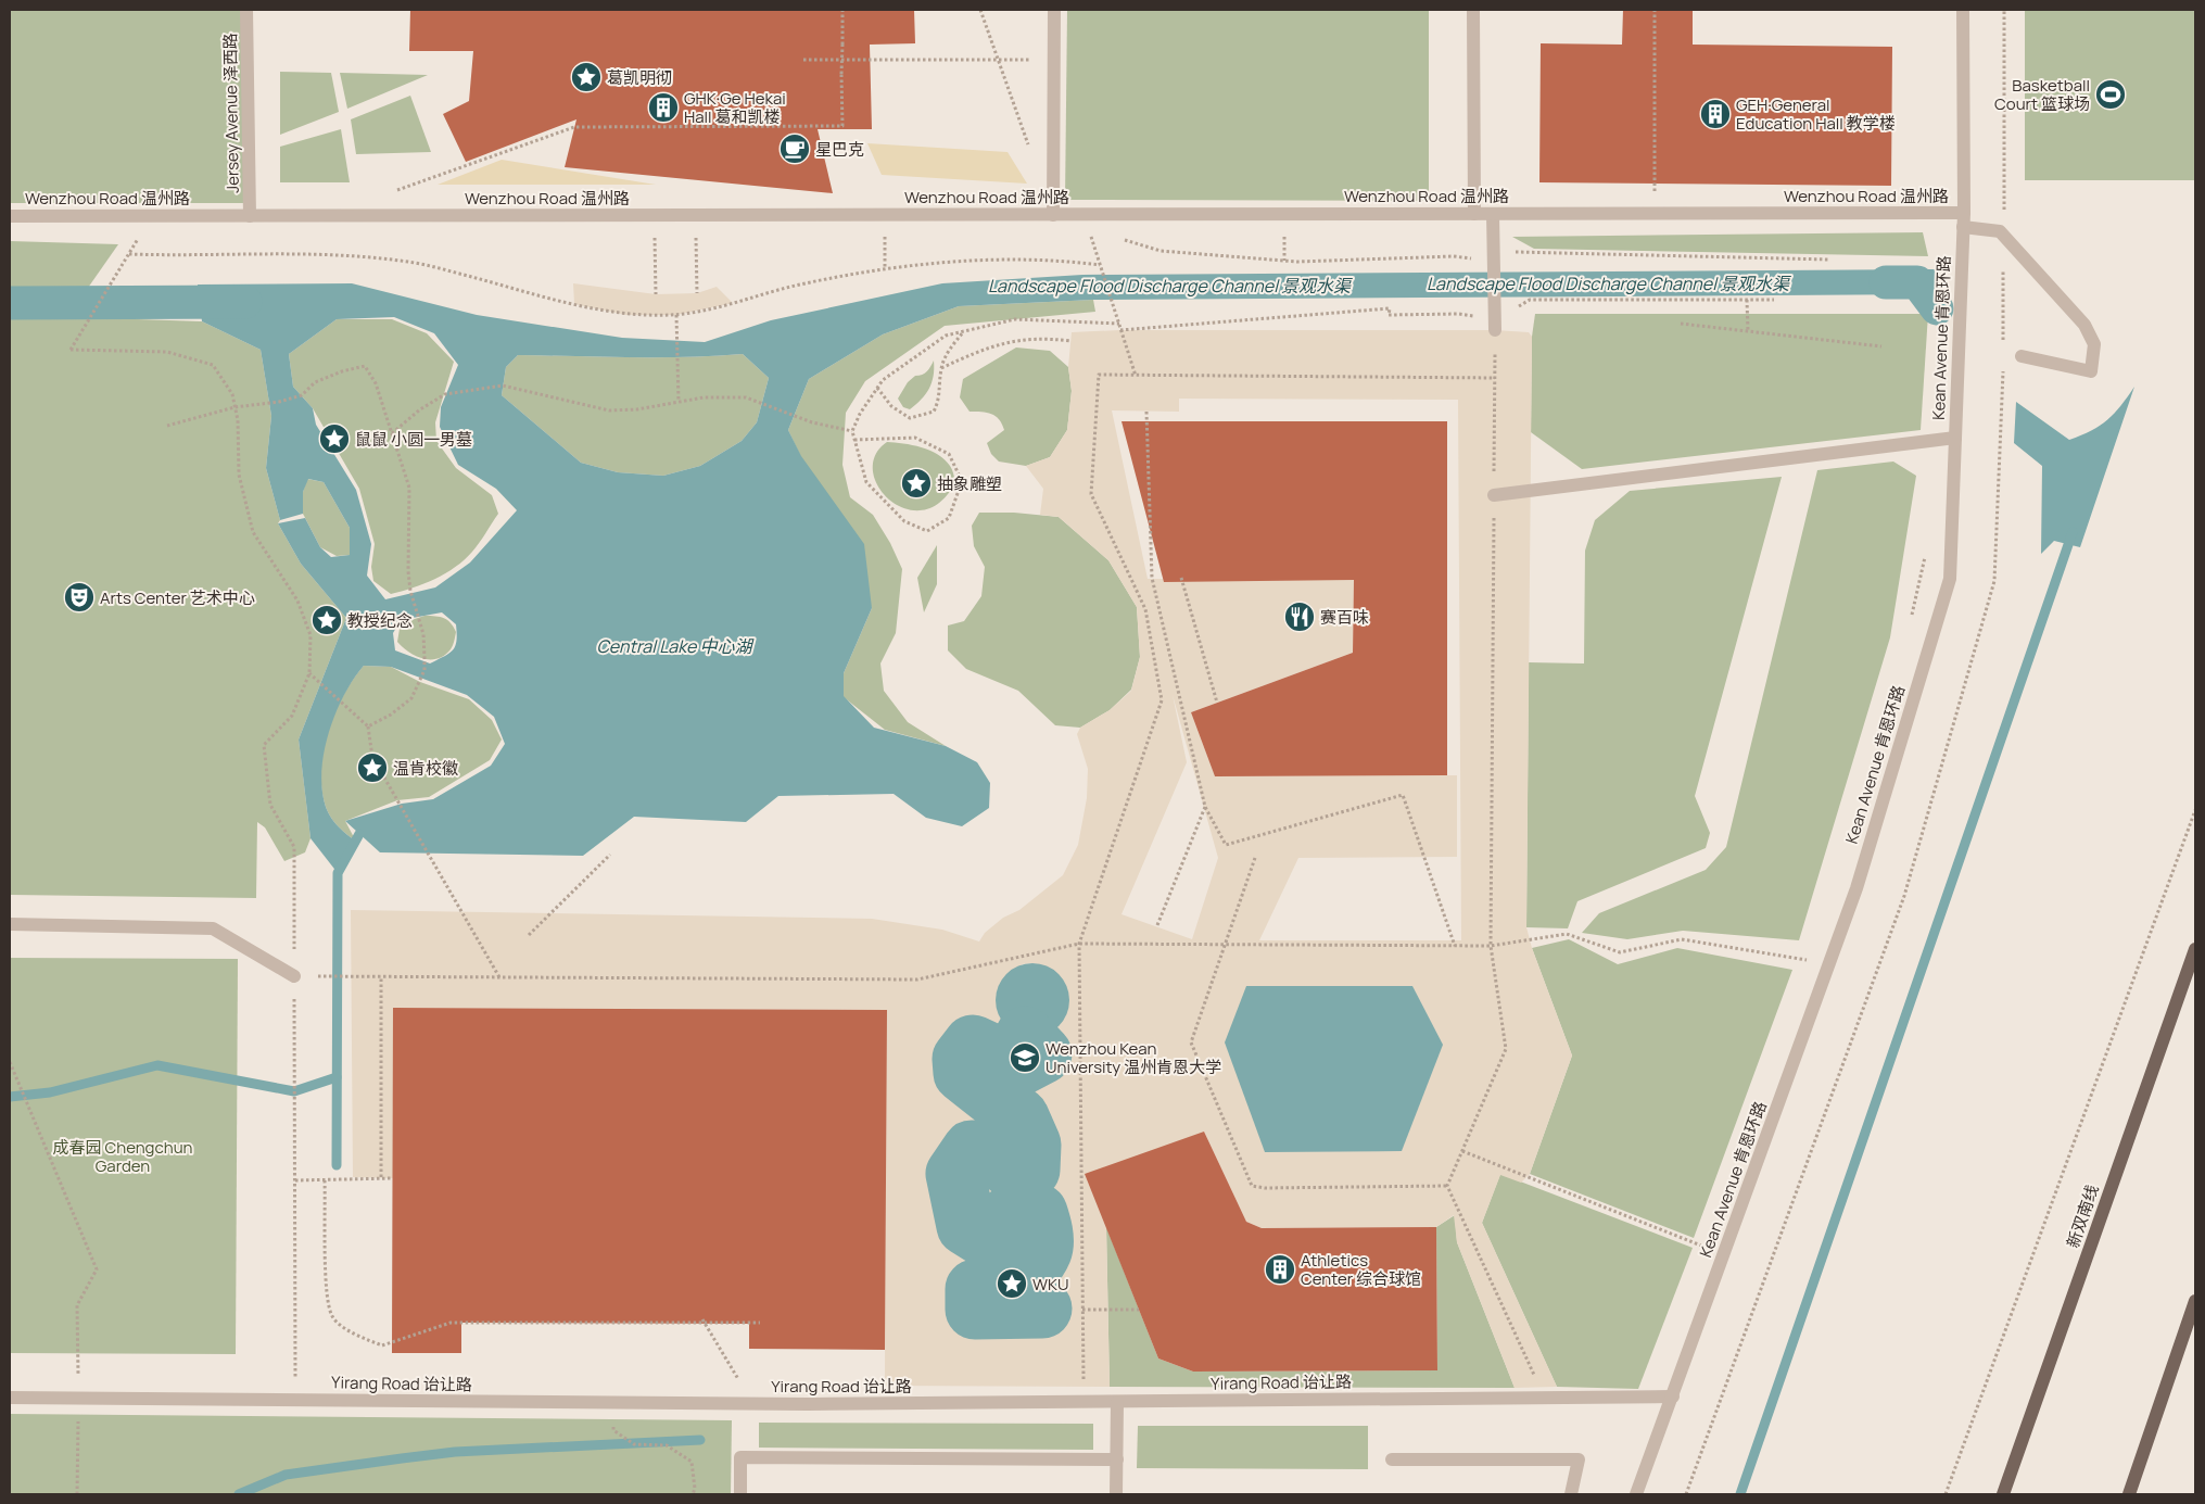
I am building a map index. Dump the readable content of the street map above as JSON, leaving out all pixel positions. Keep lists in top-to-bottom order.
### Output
{
  "streets": {
    "main road": ["新双南线"],
    "street": [
      "Jersey Avenue 泽西路",
      "Wenzhou Road 温州路",
      "Kean Avenue 肯恩环路",
      "Yirang Road 诒让路"
    ]
  },
  "crossings": [
    ["Jersey Avenue 泽西路", "Wenzhou Road 温州路"],
    ["Wenzhou Road 温州路", "Kean Avenue 肯恩环路"],
    ["Kean Avenue 肯恩环路", "Yirang Road 诒让路"]
  ],
  "water": ["Landscape Flood Discharge Channel 景观水渠", "Central Lake 中心湖"],
  "parks": ["成春园 Chengchun Garden"],
  "places": {
    "place": [
      "葛凯明彻",
      "鼠鼠 小圆一男墓",
      "抽象雕塑",
      "教授纪念",
      "温肯校徽",
      "WKU"
    ],
    "sports": ["Basketball Court 篮球场"],
    "building": ["GHK·Ge Hekai Hall 葛和凯楼", "GEH·General Education Hall 教学楼", "Athletics Center 综合球馆"],
    "cafe": ["星巴克"],
    "theatre": ["Arts Center 艺术中心"],
    "restaurant": ["赛百味"],
    "school or university": ["Wenzhou Kean University 温州肯恩大学"]
  }
}
